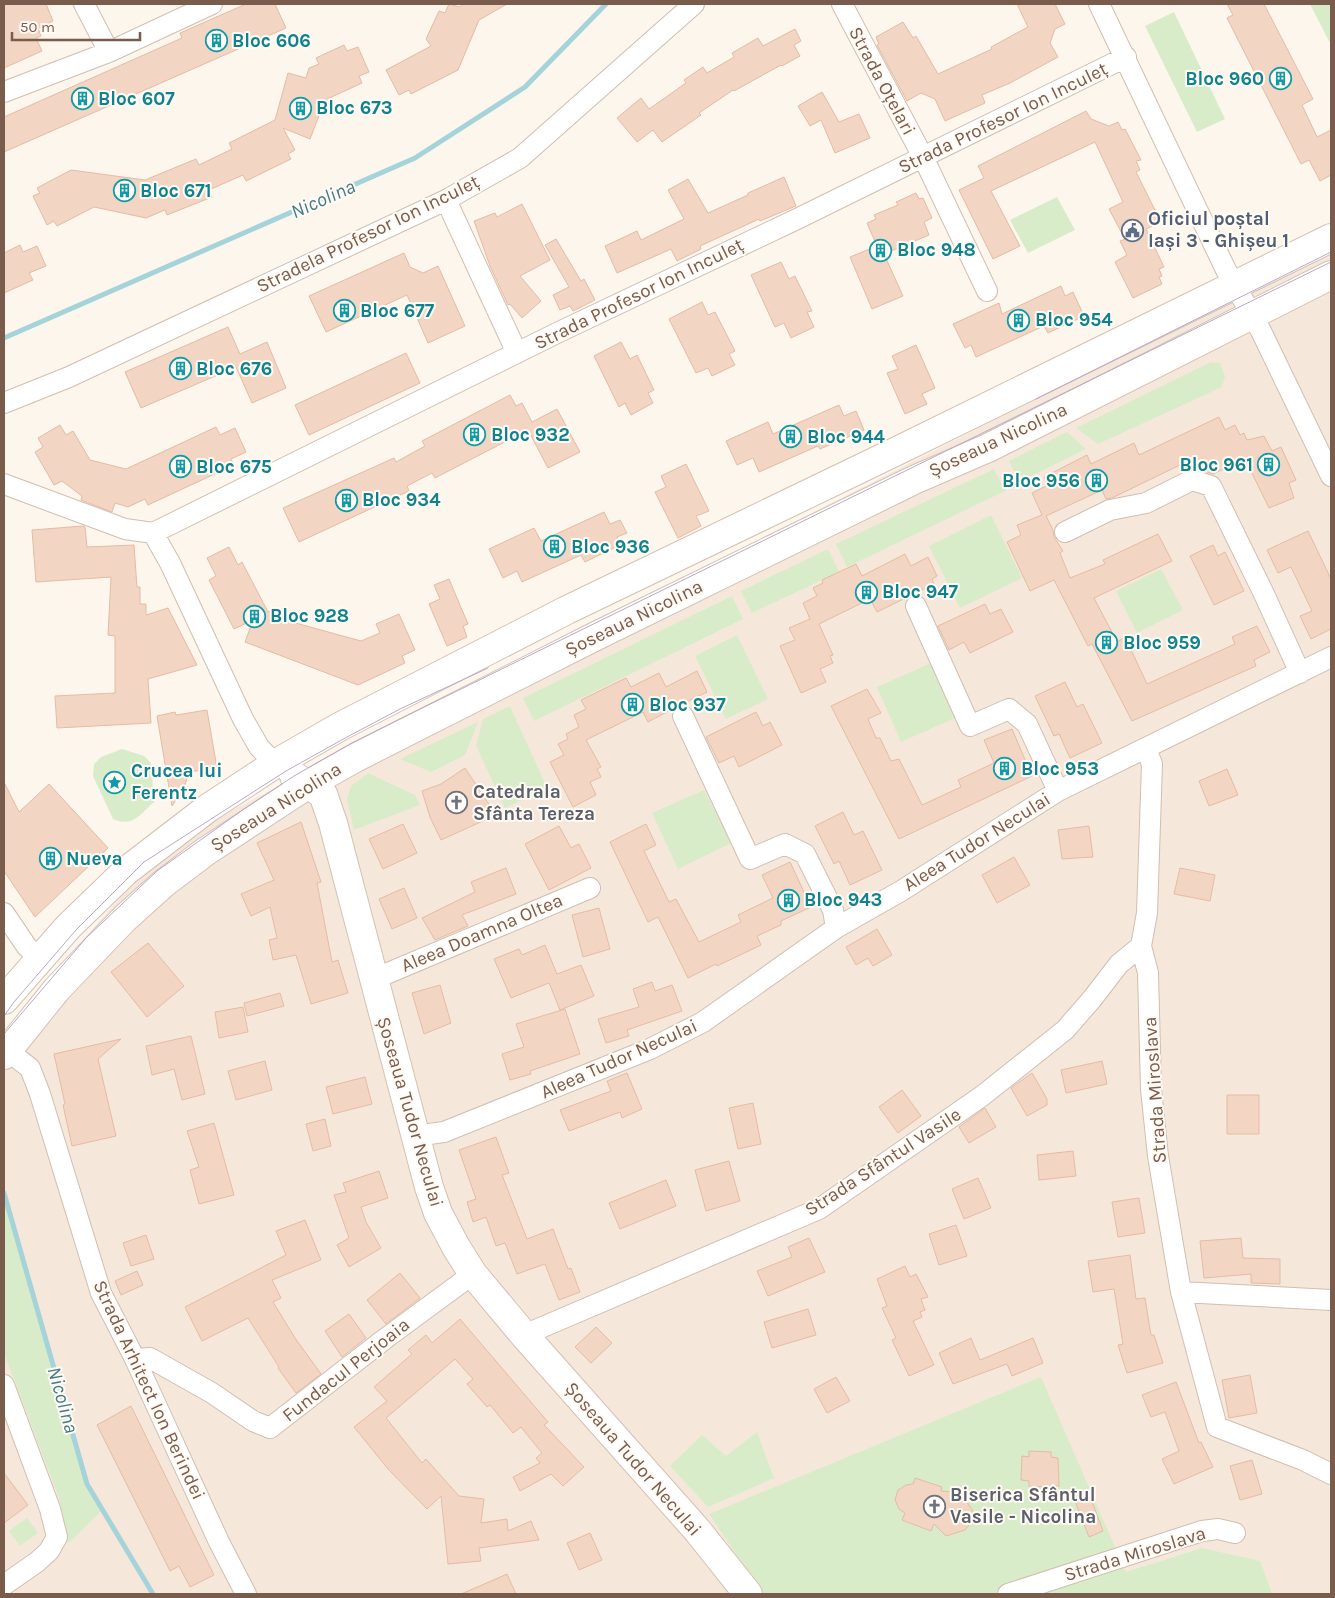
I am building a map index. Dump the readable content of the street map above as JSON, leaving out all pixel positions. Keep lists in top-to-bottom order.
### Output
{
  "streets": {
    "main road": ["Șoseaua Nicolina", "Șoseaua Tudor Neculai"],
    "street": [
      "Strada Oțelari",
      "Strada Profesor Ion Inculeț",
      "Stradela Profesor Ion Inculeț",
      "Aleea Tudor Neculai",
      "Aleea Doamna Oltea",
      "Strada Miroslava",
      "Strada Sfântul Vasile",
      "Fundacul Perjoaia",
      "Strada Arhitect Ion Berindei"
    ]
  },
  "crossings": [
    ["Strada Oțelari", "Strada Profesor Ion Inculeț"],
    ["Șoseaua Nicolina", "Șoseaua Tudor Neculai"],
    ["Șoseaua Nicolina", "Strada Arhitect Ion Berindei"],
    ["Aleea Tudor Neculai", "Strada Miroslava"],
    ["Aleea Tudor Neculai", "Șoseaua Tudor Neculai"],
    ["Aleea Doamna Oltea", "Șoseaua Tudor Neculai"],
    ["Strada Miroslava", "Strada Sfântul Vasile"],
    ["Șoseaua Tudor Neculai", "Strada Sfântul Vasile"],
    ["Șoseaua Tudor Neculai", "Fundacul Perjoaia"],
    ["Fundacul Perjoaia", "Strada Arhitect Ion Berindei"]
  ],
  "water": ["Nicolina"],
  "places": {
    "building": [
      "Bloc 606",
      "Bloc 960",
      "Bloc 607",
      "Bloc 673",
      "Bloc 671",
      "Bloc 948",
      "Bloc 677",
      "Bloc 954",
      "Bloc 676",
      "Bloc 932",
      "Bloc 944",
      "Bloc 961",
      "Bloc 675",
      "Bloc 956",
      "Bloc 934",
      "Bloc 936",
      "Bloc 947",
      "Bloc 928",
      "Bloc 959",
      "Bloc 937",
      "Bloc 953",
      "Nueva",
      "Bloc 943"
    ],
    "public building": ["Oficiul poștal Iași 3 - Ghișeu 1"],
    "place": ["Crucea lui Ferentz"],
    "church": ["Catedrala Sfânta Tereza", "Biserica Sfântul Vasile - Nicolina"]
  },
  "scale_bar": "50 m"
}
